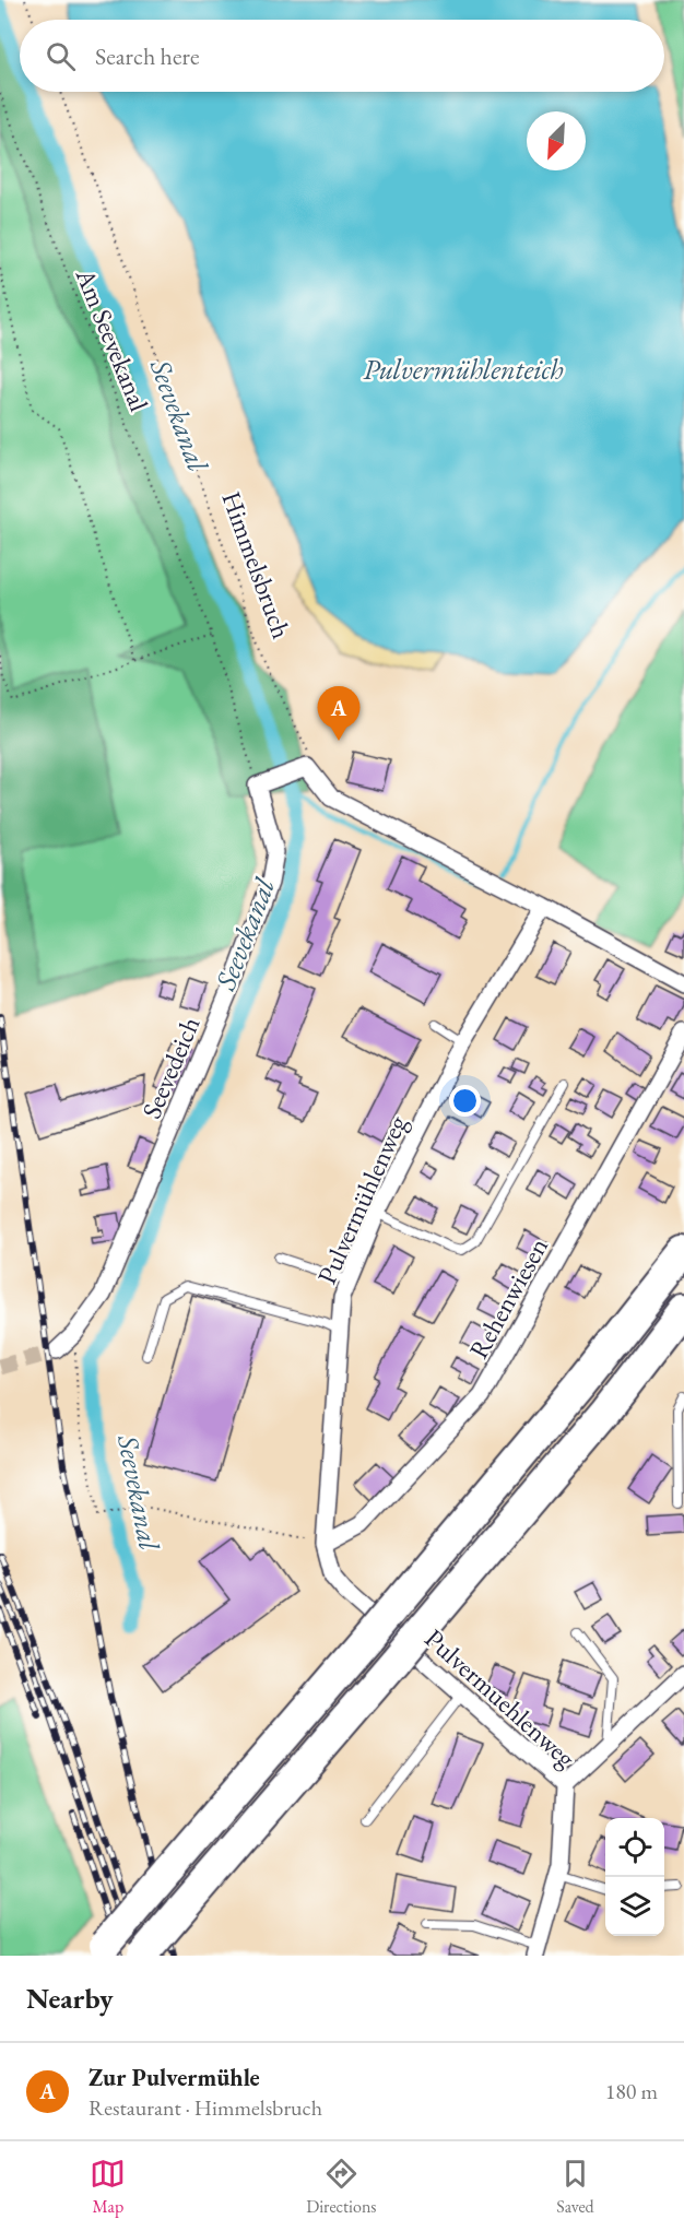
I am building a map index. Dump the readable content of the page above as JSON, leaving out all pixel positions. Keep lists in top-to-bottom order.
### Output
{
  "streets": {
    "street": [
      "Seevedeich",
      "Pulvermühlenweg",
      "Rehenwiesen",
      "Pulvermuehlenweg"
    ],
    "path": ["Am Seevekanal", "Himmelsbruch"]
  },
  "crossings": [
    ["Am Seevekanal", "Seevedeich"],
    ["Pulvermühlenweg", "Rehenwiesen"],
    ["Pulvermühlenweg", "Pulvermuehlenweg"],
    ["Rehenwiesen", "Pulvermuehlenweg"]
  ],
  "water": ["Pulvermühlenteich", "Seevekanal"],
  "north": "bottom left",
  "page": {
    "search": "Search here",
    "pins": "A",
    "heading": "Nearby",
    "list": [
      {
        "mark": "A",
        "name": "Zur Pulvermühle",
        "note": "Restaurant · Himmelsbruch",
        "value": "180 m"
      }
    ],
    "nav": ["Map", "Directions", "Saved"]
  }
}
